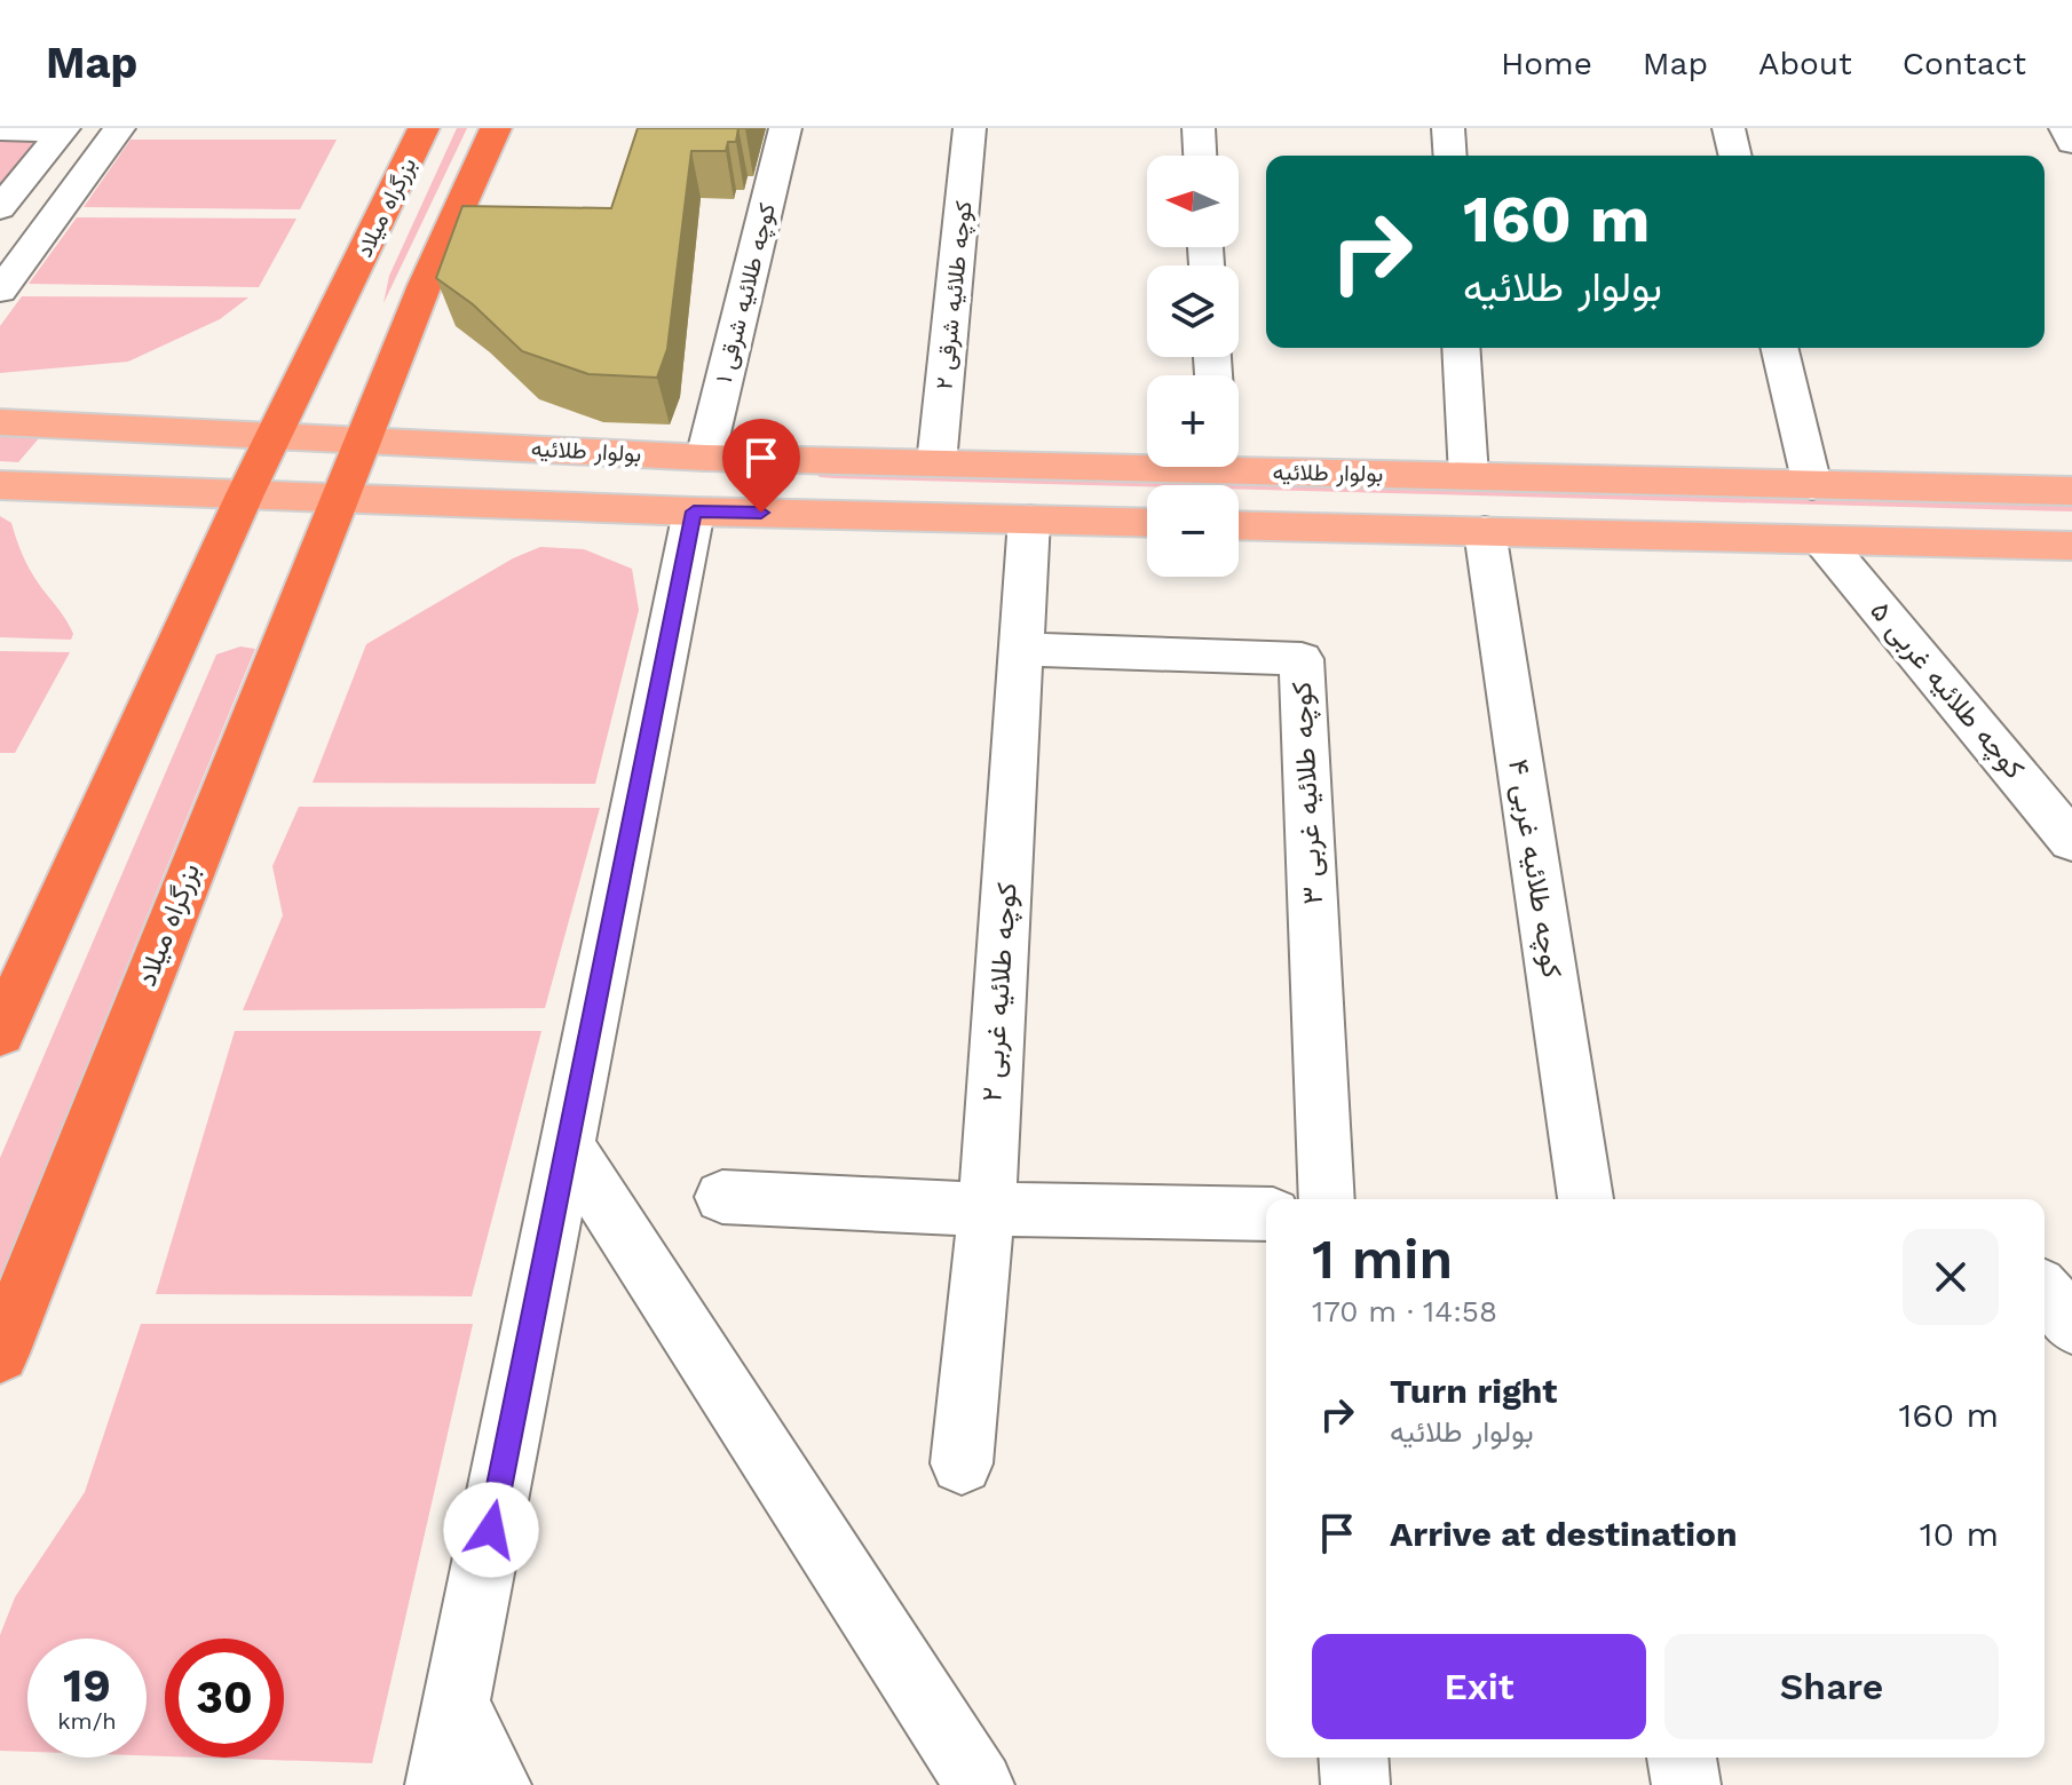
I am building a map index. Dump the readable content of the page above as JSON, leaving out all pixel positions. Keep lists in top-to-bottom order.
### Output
{
  "streets": {
    "highway": ["بزرگراه میلاد"],
    "main road": ["بولوار طلائیه"],
    "street": [
      "کوچه طلائیه شرقی ۱",
      "کوچه طلائیه شرقی ۲",
      "کوچه طلائیه غربی ۵",
      "کوچه طلائیه غربی ۳",
      "کوچه طلائیه غربی ۴",
      "کوچه طلائیه غربی ۲"
    ]
  },
  "crossings": [
    ["بزرگراه میلاد", "بولوار طلائیه"],
    ["کوچه طلائیه شرقی ۱", "بولوار طلائیه"],
    ["کوچه طلائیه شرقی ۲", "بولوار طلائیه"],
    ["بولوار طلائیه", "کوچه طلائیه غربی ۵"],
    ["بولوار طلائیه", "کوچه طلائیه غربی ۴"],
    ["کوچه طلائیه غربی ۳", "کوچه طلائیه غربی ۲"]
  ],
  "north": "left",
  "page": {
    "header": "Map",
    "nav": [
      "Home",
      "Map",
      "About",
      "Contact"
    ],
    "map_buttons": ["+", "−"],
    "turn": ["160 m", "بولوار طلائیه"],
    "heading": ["1 min", "170 m · 14:58"],
    "list": [
      {
        "name": "Turn right",
        "note": "بولوار طلائیه",
        "value": "160 m"
      },
      {
        "name": "Arrive at destination",
        "value": "10 m"
      }
    ],
    "buttons": ["Exit", "Share"],
    "speed": "19 km/h",
    "limit": "30"
  }
}
